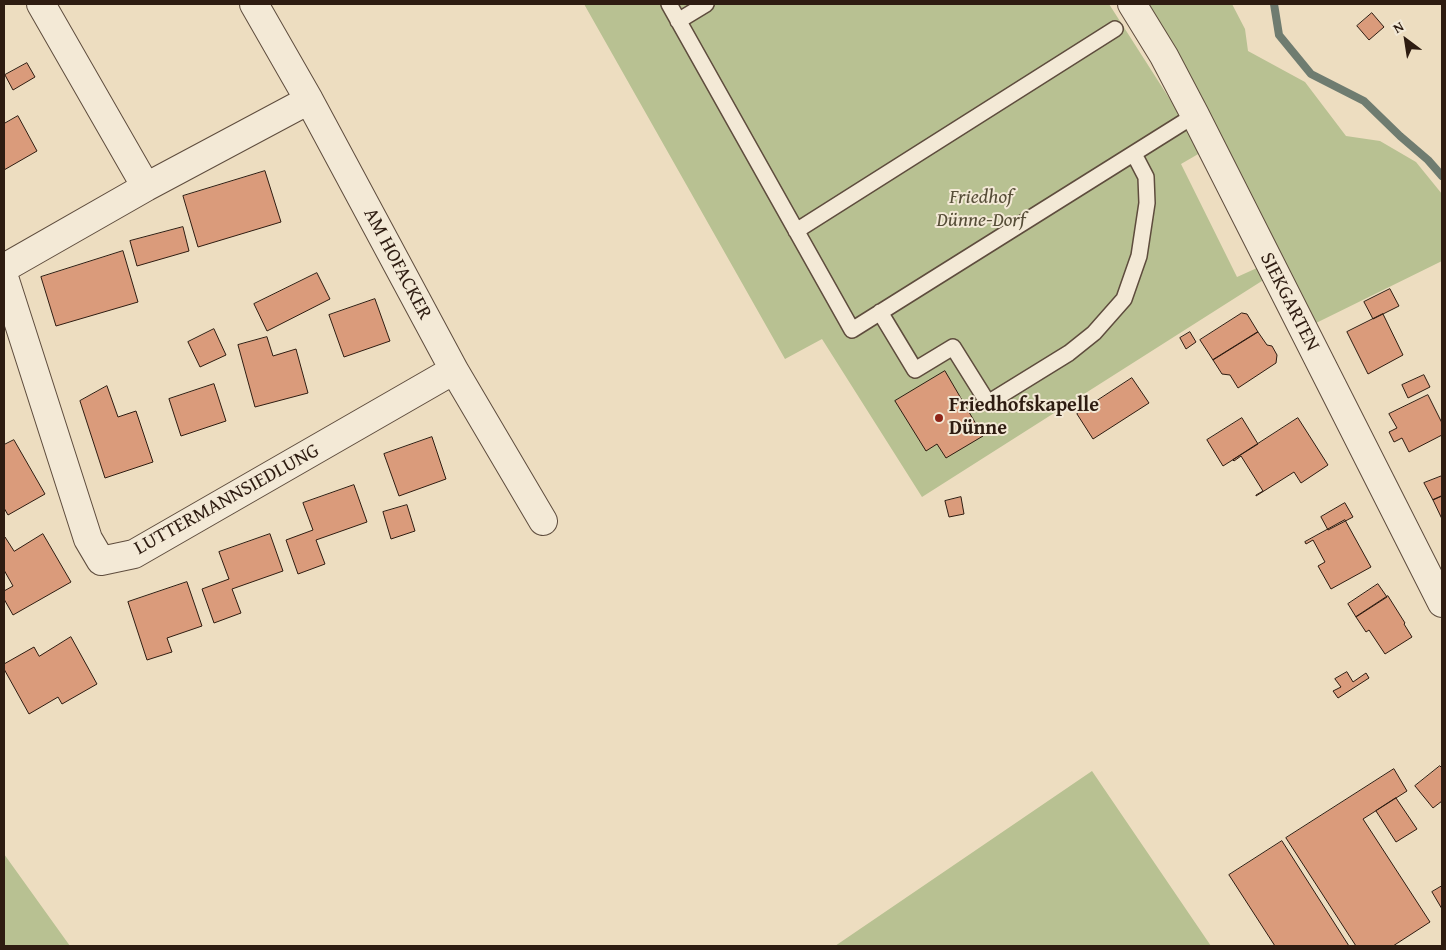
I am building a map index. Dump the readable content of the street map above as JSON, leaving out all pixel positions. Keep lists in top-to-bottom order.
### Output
{
  "streets": {
    "street": ["AM HOFACKER", "SIEKGARTEN", "LUTTERMANNSIEDLUNG"]
  },
  "crossings": [
    ["AM HOFACKER", "LUTTERMANNSIEDLUNG"]
  ],
  "parks": ["Friedhof Dünne-Dorf"],
  "places": ["Friedhofskapelle Dünne"],
  "north": "top left"
}
